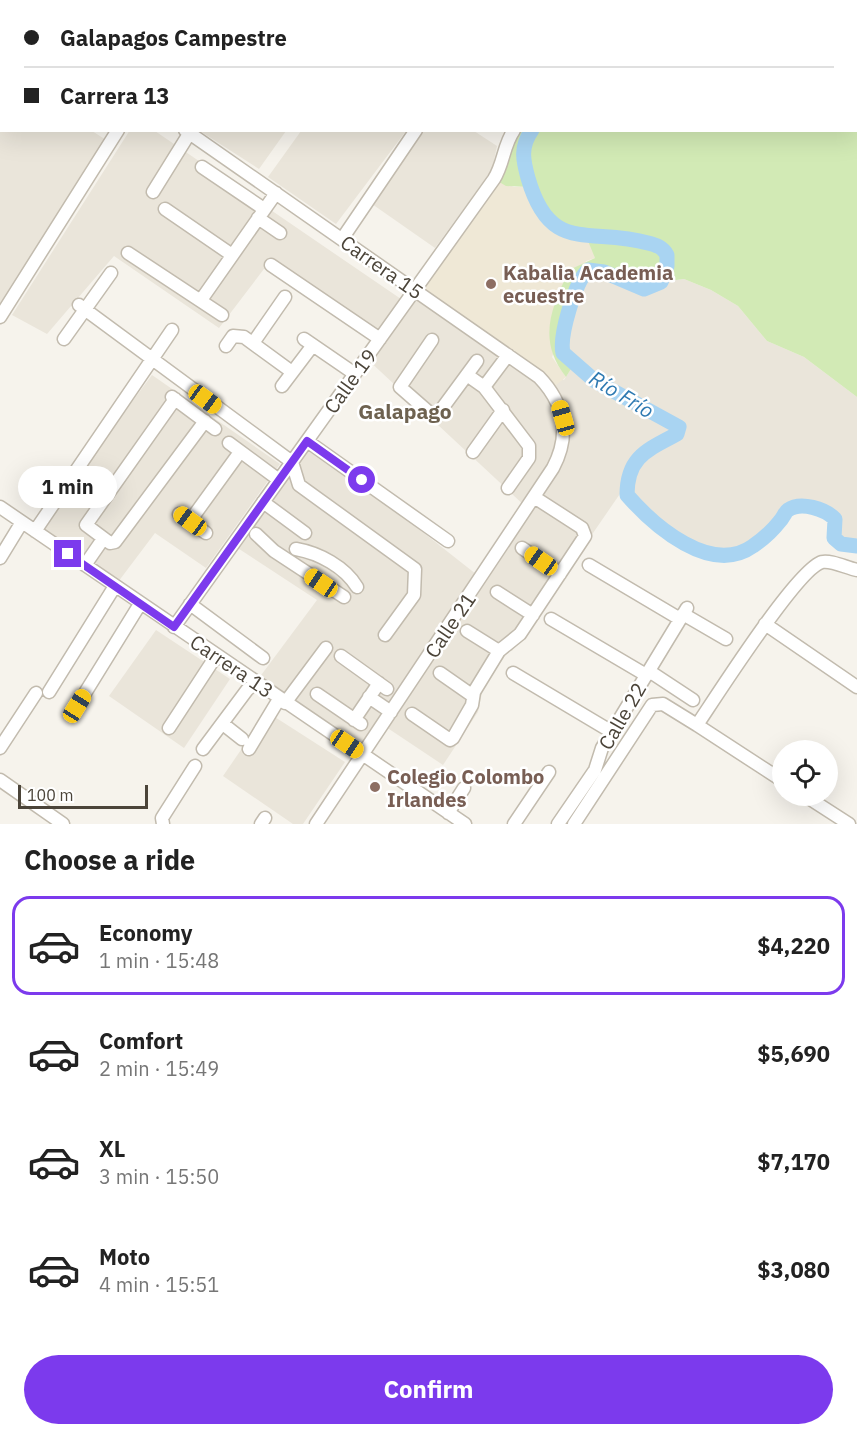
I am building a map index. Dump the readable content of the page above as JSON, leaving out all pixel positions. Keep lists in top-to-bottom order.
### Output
{
  "streets": {
    "street": [
      "Carrera 15",
      "Calle 19",
      "Calle 21",
      "Carrera 13",
      "Calle 22"
    ]
  },
  "crossings": [
    ["Carrera 15", "Calle 19"],
    ["Carrera 15", "Calle 21"],
    ["Calle 19", "Carrera 13"],
    ["Calle 21", "Carrera 13"]
  ],
  "districts": ["Galapago"],
  "water": ["Río Frío"],
  "places": ["Kabalia Academia ecuestre", "Colegio Colombo Irlandes"],
  "scale_bar": "100 m",
  "page": {
    "banner": ["Galapagos Campestre", "Carrera 13"],
    "bubble": "1 min",
    "scale": "100 m",
    "heading": "Choose a ride",
    "list": [
      {
        "name": "Economy",
        "note": "1 min · 15:48",
        "value": "$4,220"
      },
      {
        "name": "Comfort",
        "note": "2 min · 15:49",
        "value": "$5,690"
      },
      {
        "name": "XL",
        "note": "3 min · 15:50",
        "value": "$7,170"
      },
      {
        "name": "Moto",
        "note": "4 min · 15:51",
        "value": "$3,080"
      }
    ],
    "buttons": "Confirm"
  }
}
